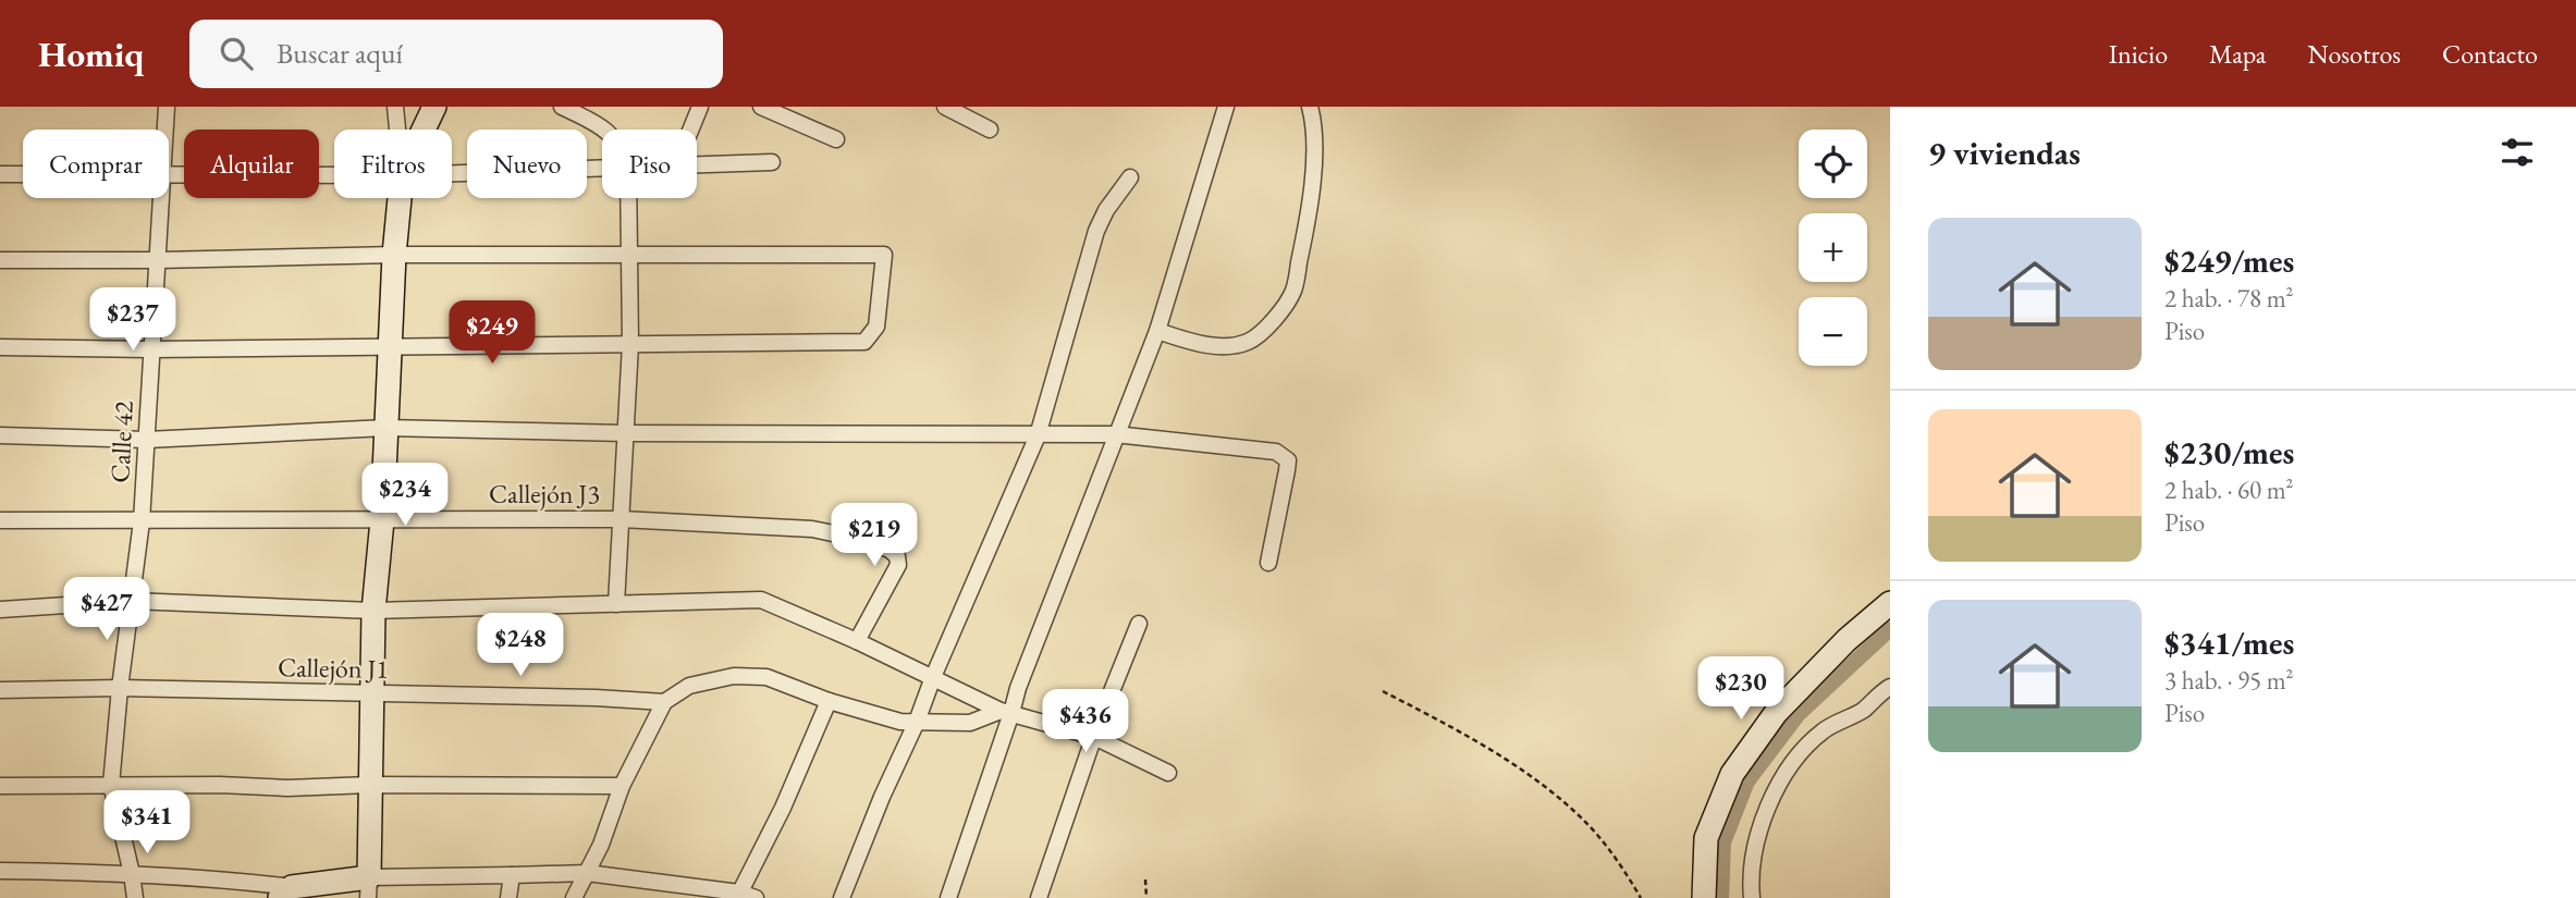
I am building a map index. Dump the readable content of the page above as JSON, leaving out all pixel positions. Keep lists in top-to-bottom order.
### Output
{
  "streets": {
    "street": ["Calle 42", "Callejón J3", "Callejón J1"]
  },
  "crossings": [
    ["Calle 42", "Callejón J3"],
    ["Calle 42", "Callejón J1"]
  ],
  "page": {
    "header": "Homiq",
    "search": "Buscar aquí",
    "nav": [
      "Inicio",
      "Mapa",
      "Nosotros",
      "Contacto"
    ],
    "heading": "9 viviendas",
    "map_buttons": ["+", "−"],
    "chip": [
      "Comprar",
      "Alquilar",
      "Filtros",
      "Nuevo",
      "Piso"
    ],
    "list": [
      {
        "name": "$249/mes",
        "note": "2 hab. · 78 m² · Piso"
      },
      {
        "name": "$230/mes",
        "note": "2 hab. · 60 m² · Piso"
      },
      {
        "name": "$341/mes",
        "note": "3 hab. · 95 m² · Piso"
      }
    ],
    "price": [
      "$237",
      "$249",
      "$234",
      "$219",
      "$427",
      "$248",
      "$230",
      "$436",
      "$341"
    ]
  }
}
